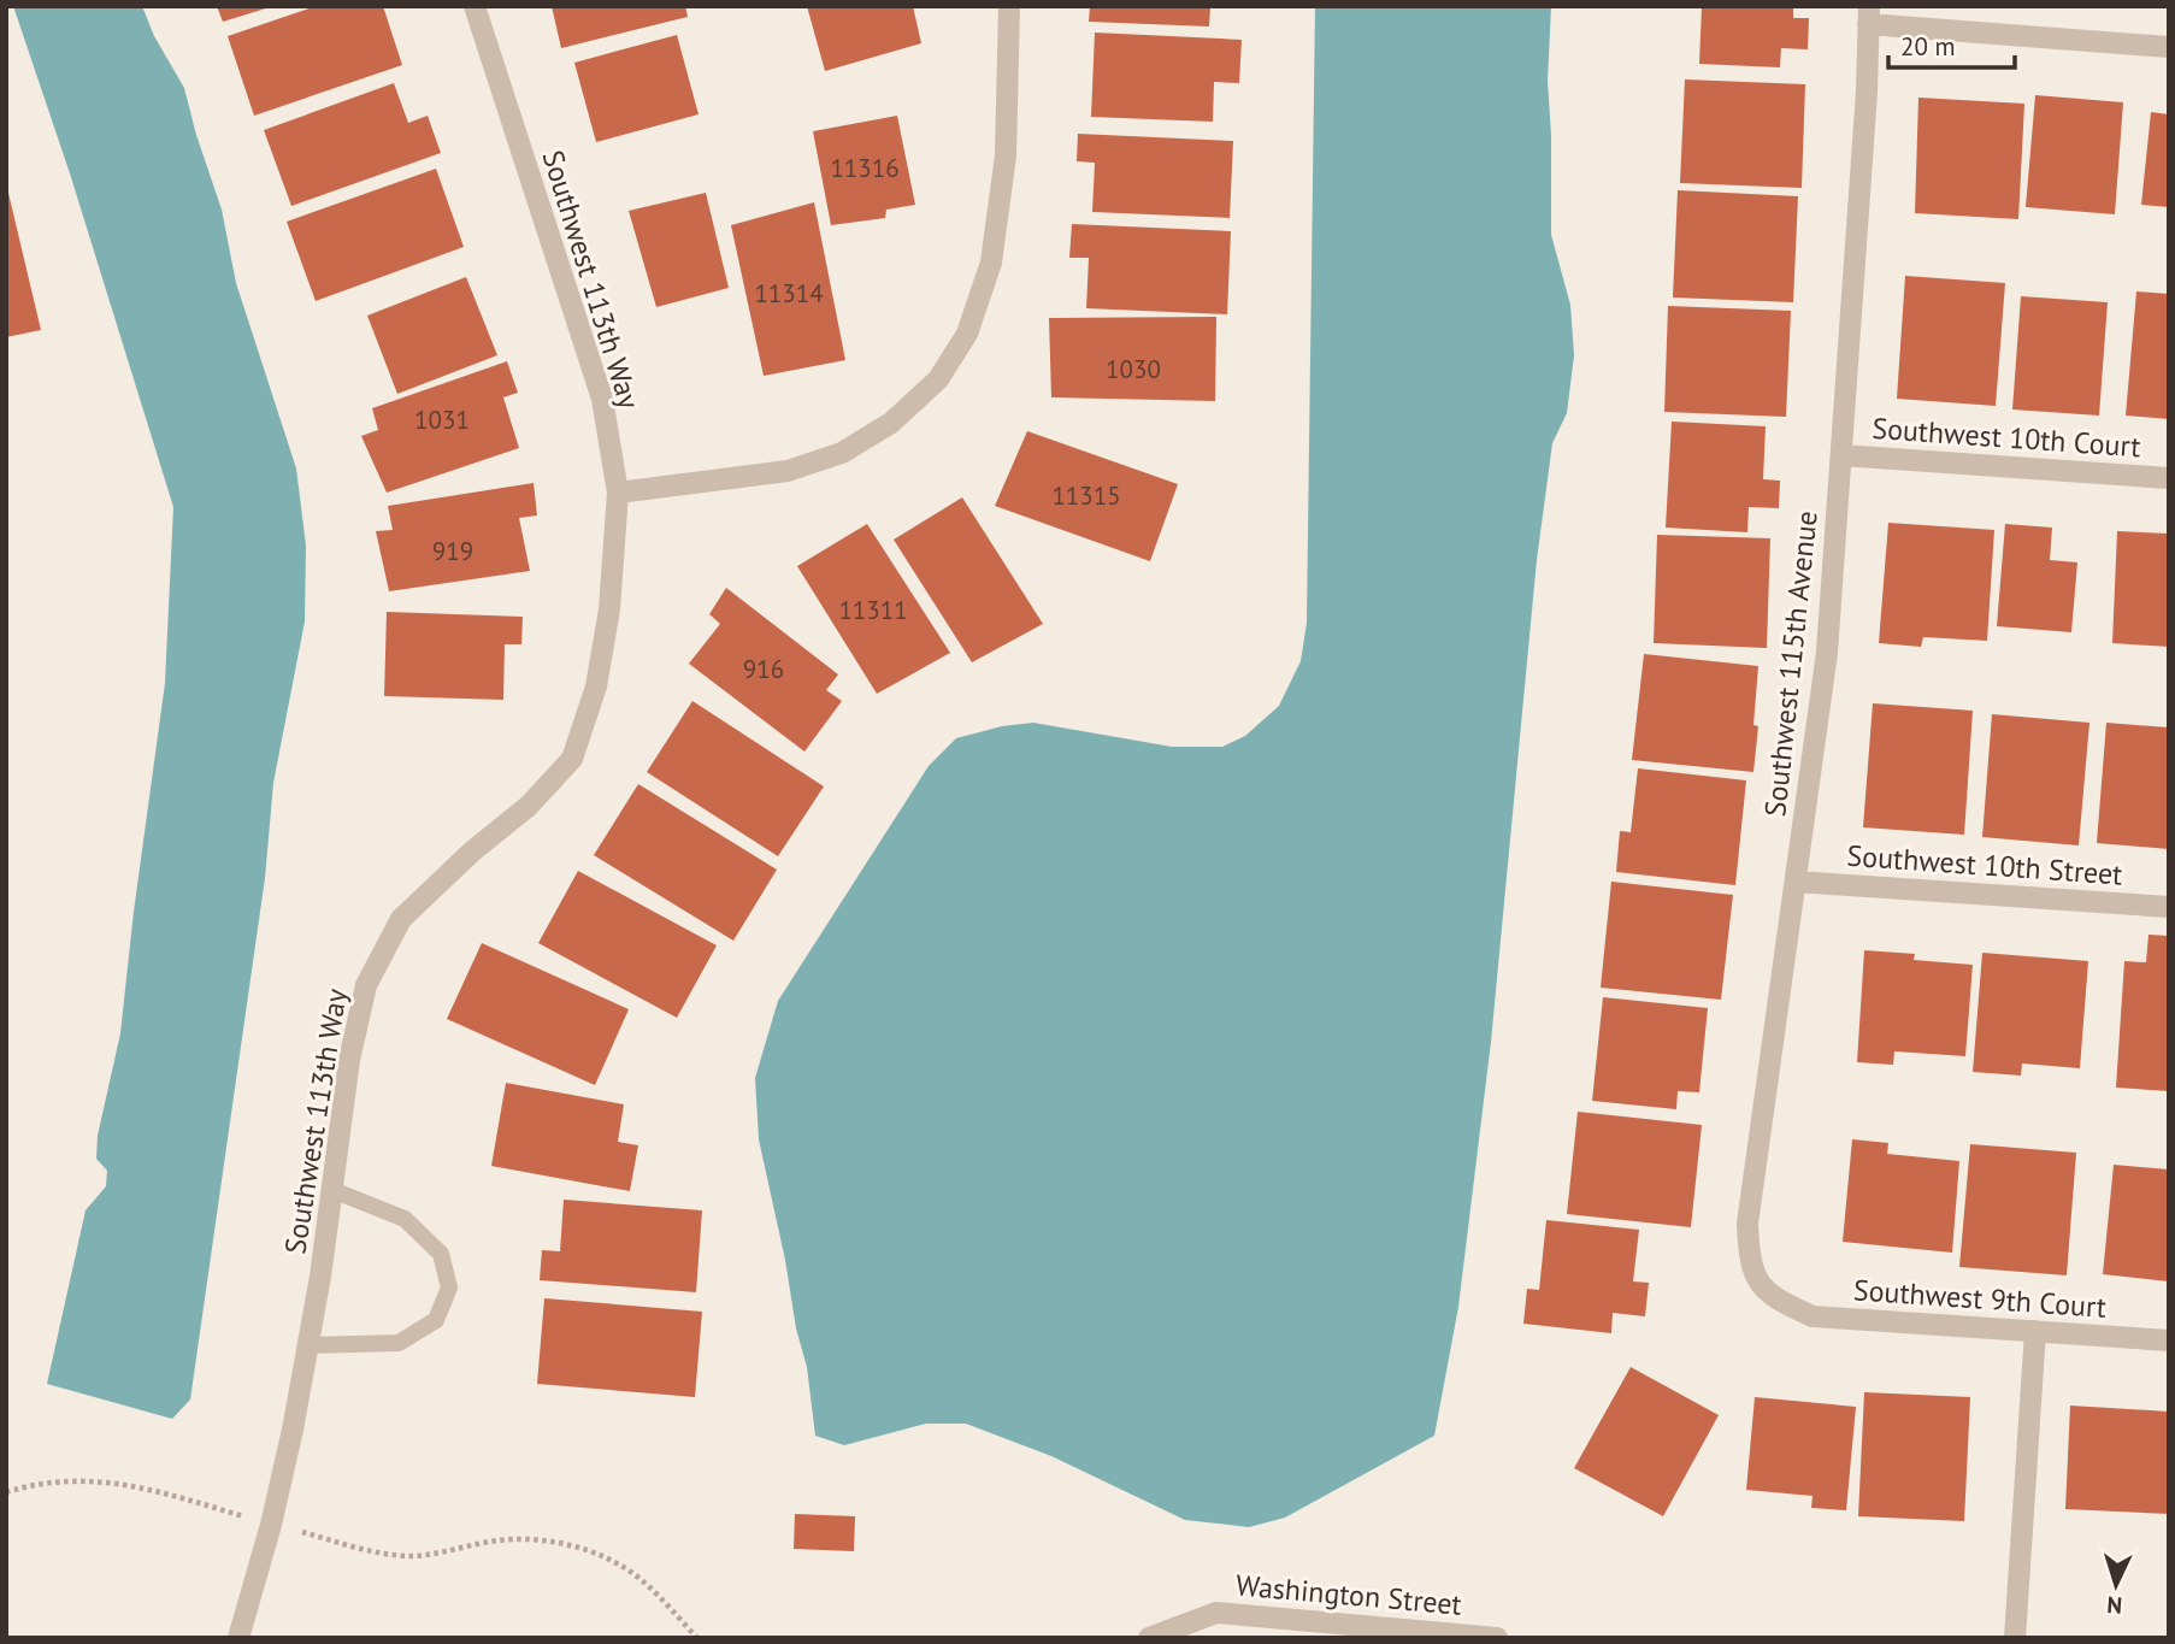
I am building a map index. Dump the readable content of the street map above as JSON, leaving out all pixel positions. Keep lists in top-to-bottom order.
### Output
{
  "streets": {
    "street": [
      "Southwest 113th Way",
      "Southwest 10th Court",
      "Southwest 115th Avenue",
      "Southwest 10th Street",
      "Southwest 9th Court",
      "Washington Street"
    ]
  },
  "crossings": [
    ["Southwest 10th Court", "Southwest 115th Avenue"],
    ["Southwest 115th Avenue", "Southwest 10th Street"],
    ["Southwest 115th Avenue", "Southwest 9th Court"]
  ],
  "house_numbers": [
    "11316",
    "11314",
    "1030",
    "1031",
    "11315",
    "919",
    "11311",
    "916"
  ],
  "scale_bar": "20 m",
  "north": "bottom"
}
